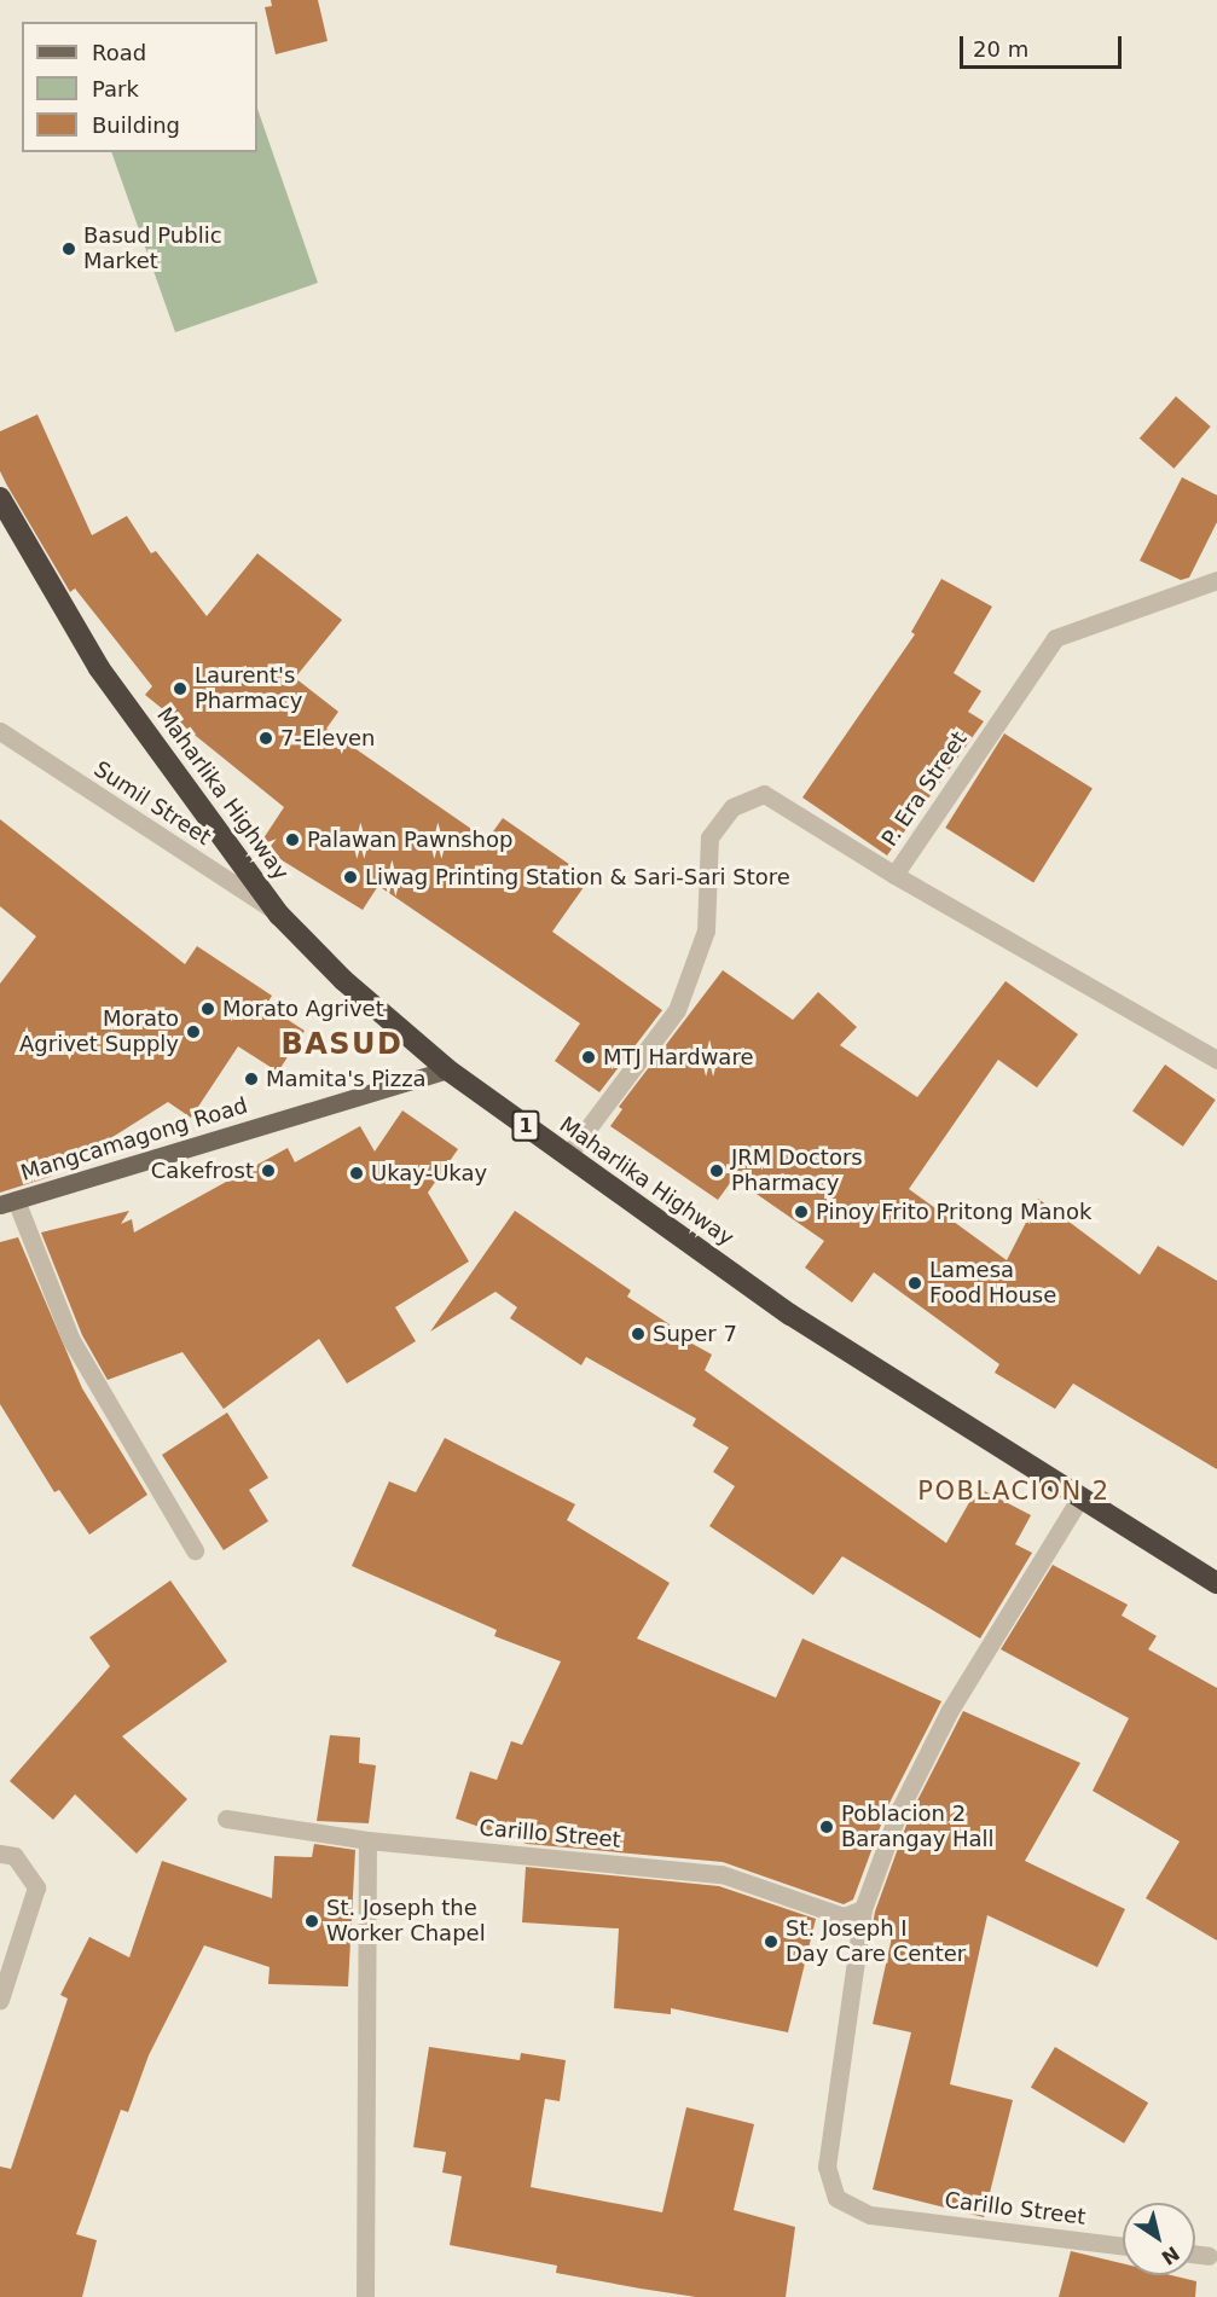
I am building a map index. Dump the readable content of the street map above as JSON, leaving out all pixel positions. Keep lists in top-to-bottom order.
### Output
{
  "streets": {
    "highway": ["Maharlika Highway", "1"],
    "main road": ["Mangcamagong Road"],
    "street": ["P. Era Street", "Sumil Street", "Carillo Street"]
  },
  "crossings": [
    ["P. Era Street", "Maharlika Highway"],
    ["Maharlika Highway", "Sumil Street"],
    ["Maharlika Highway", "Mangcamagong Road"],
    ["Maharlika Highway", "Carillo Street"]
  ],
  "districts": ["BASUD", "POBLACION 2"],
  "places": [
    "Basud Public Market",
    "Laurent's Pharmacy",
    "7-Eleven",
    "Palawan Pawnshop",
    "Liwag Printing Station & Sari-Sari Store",
    "Morato Agrivet",
    "Morato Agrivet Supply",
    "MTJ Hardware",
    "Mamita's Pizza",
    "Cakefrost",
    "JRM Doctors Pharmacy",
    "Ukay-Ukay",
    "Pinoy Frito Pritong Manok",
    "Lamesa Food House",
    "Super 7",
    "Poblacion 2 Barangay Hall",
    "St. Joseph the Worker Chapel",
    "St. Joseph I Day Care Center"
  ],
  "legend": ["Road", "Park", "Building"],
  "scale_bar": "20 m",
  "north": "bottom right"
}
